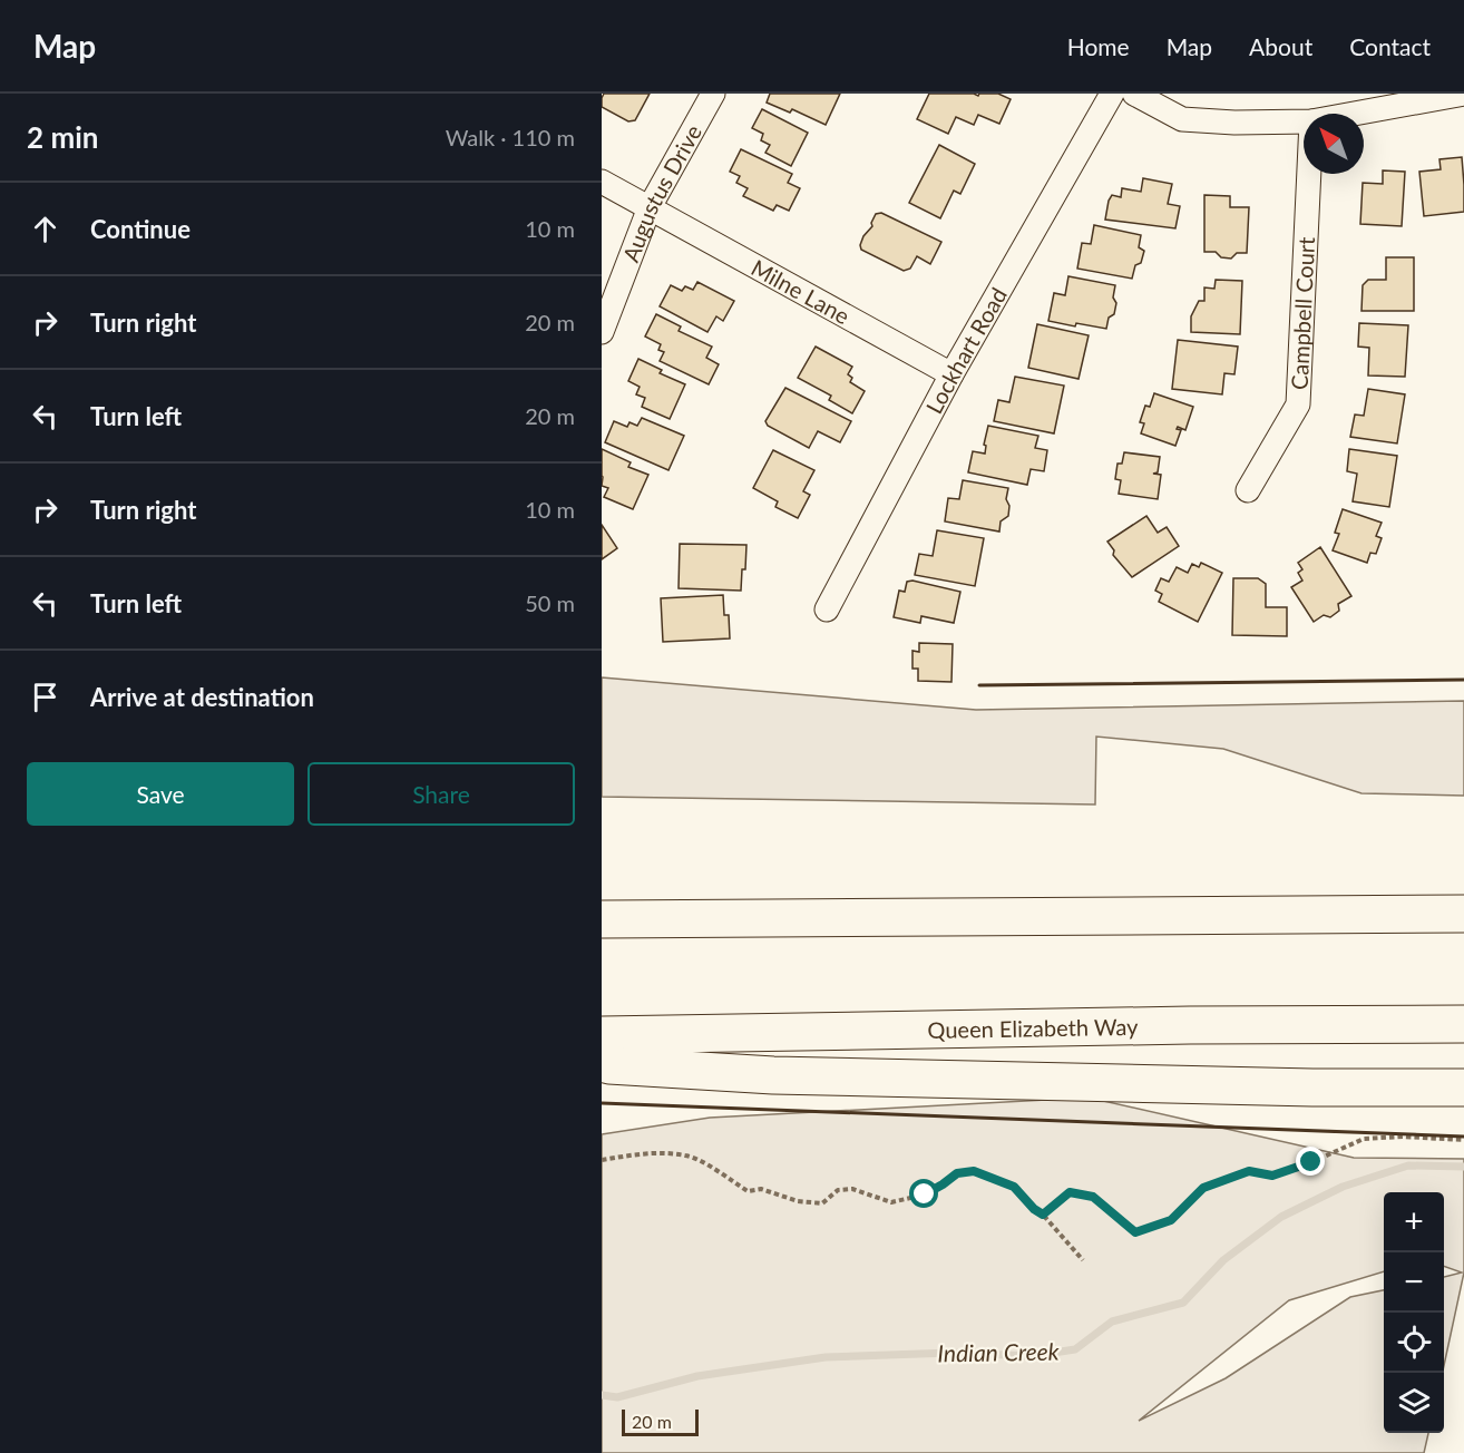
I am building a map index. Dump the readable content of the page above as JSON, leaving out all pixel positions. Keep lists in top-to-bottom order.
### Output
{
  "streets": {
    "highway": ["Queen Elizabeth Way"],
    "street": [
      "Augustus Drive",
      "Milne Lane",
      "Campbell Court",
      "Lockhart Road"
    ]
  },
  "crossings": [
    ["Augustus Drive", "Milne Lane"],
    ["Milne Lane", "Lockhart Road"]
  ],
  "water": ["Indian Creek"],
  "scale_bar": "20 m",
  "north": "top left",
  "page": {
    "header": "Map",
    "nav": [
      "Home",
      "Map",
      "About",
      "Contact"
    ],
    "heading": ["2 min", "Walk · 110 m"],
    "list": [
      ["Continue", "10 m"],
      ["Turn right", "20 m"],
      ["Turn left", "20 m"],
      ["Turn right", "10 m"],
      ["Turn left", "50 m"],
      "Arrive at destination"
    ],
    "buttons": ["Save", "Share"],
    "map_buttons": ["+", "−"],
    "scale": "20 m"
  }
}
